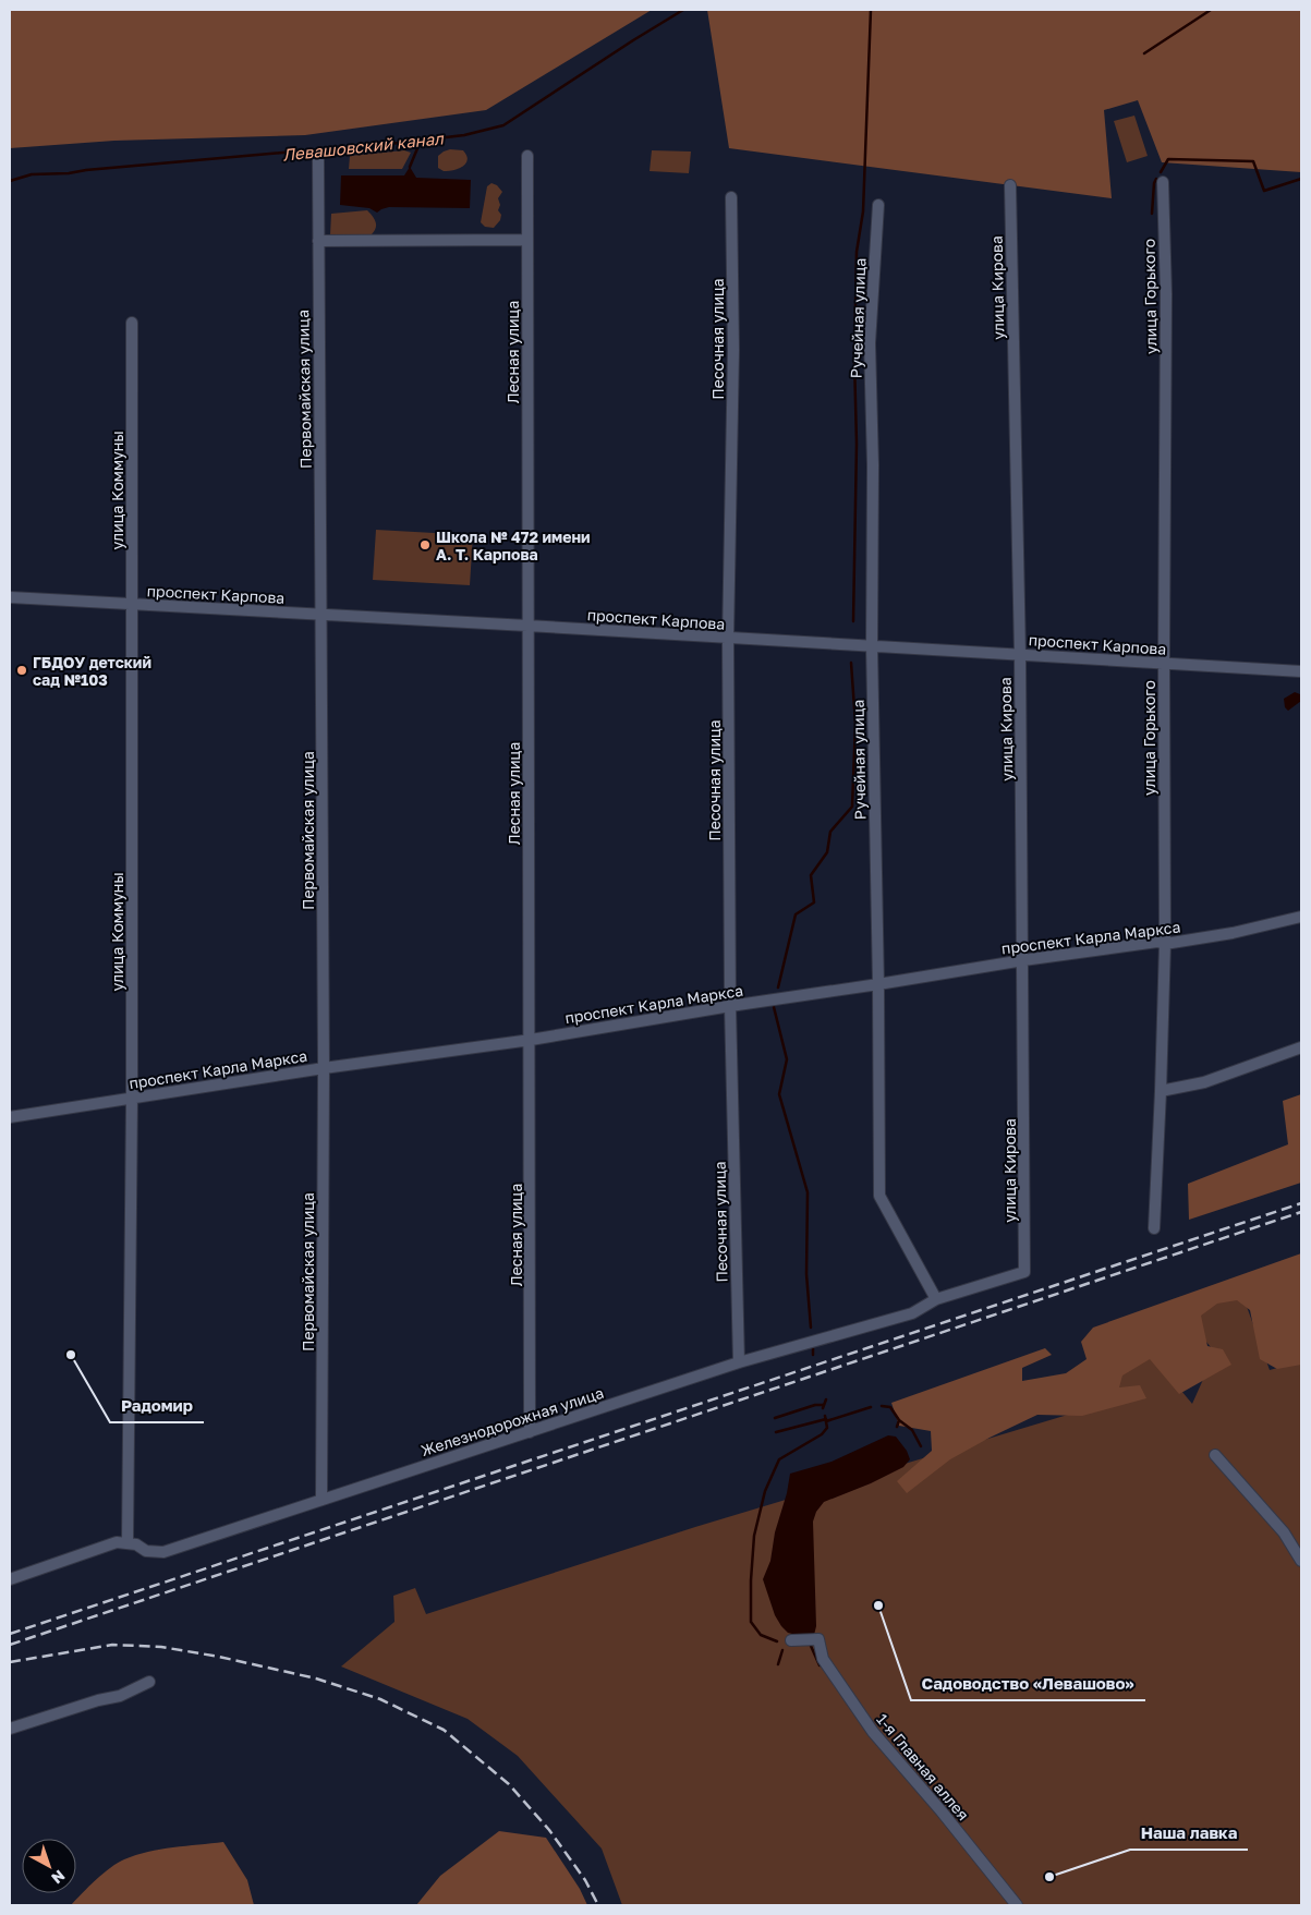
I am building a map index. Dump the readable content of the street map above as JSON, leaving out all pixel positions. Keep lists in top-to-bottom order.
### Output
{
  "streets": {
    "street": [
      "улица Кирова",
      "улица Горького",
      "Ручейная улица",
      "Песочная улица",
      "Лесная улица",
      "Первомайская улица",
      "улица Коммуны",
      "проспект Карпова",
      "проспект Карла Маркса",
      "Железнодорожная улица",
      "1-я Главная аллея"
    ]
  },
  "crossings": [
    ["улица Кирова", "проспект Карпова"],
    ["улица Кирова", "проспект Карла Маркса"],
    ["улица Кирова", "Железнодорожная улица"],
    ["улица Горького", "проспект Карпова"],
    ["улица Горького", "проспект Карла Маркса"],
    ["Ручейная улица", "проспект Карпова"],
    ["Ручейная улица", "проспект Карла Маркса"],
    ["Ручейная улица", "Железнодорожная улица"],
    ["Песочная улица", "проспект Карпова"],
    ["Песочная улица", "проспект Карла Маркса"],
    ["Песочная улица", "Железнодорожная улица"],
    ["Лесная улица", "проспект Карпова"],
    ["Лесная улица", "проспект Карла Маркса"],
    ["Лесная улица", "Железнодорожная улица"],
    ["Первомайская улица", "проспект Карпова"],
    ["Первомайская улица", "проспект Карла Маркса"],
    ["Первомайская улица", "Железнодорожная улица"],
    ["улица Коммуны", "проспект Карпова"],
    ["улица Коммуны", "проспект Карла Маркса"],
    ["улица Коммуны", "Железнодорожная улица"]
  ],
  "water": ["Левашовский канал"],
  "places": [
    "Школа № 472 имени А. Т. Карпова",
    "ГБДОУ детский сад №103",
    "Радомир",
    "Садоводство «Левашово»",
    "Наша лавка"
  ],
  "north": "bottom right"
}
